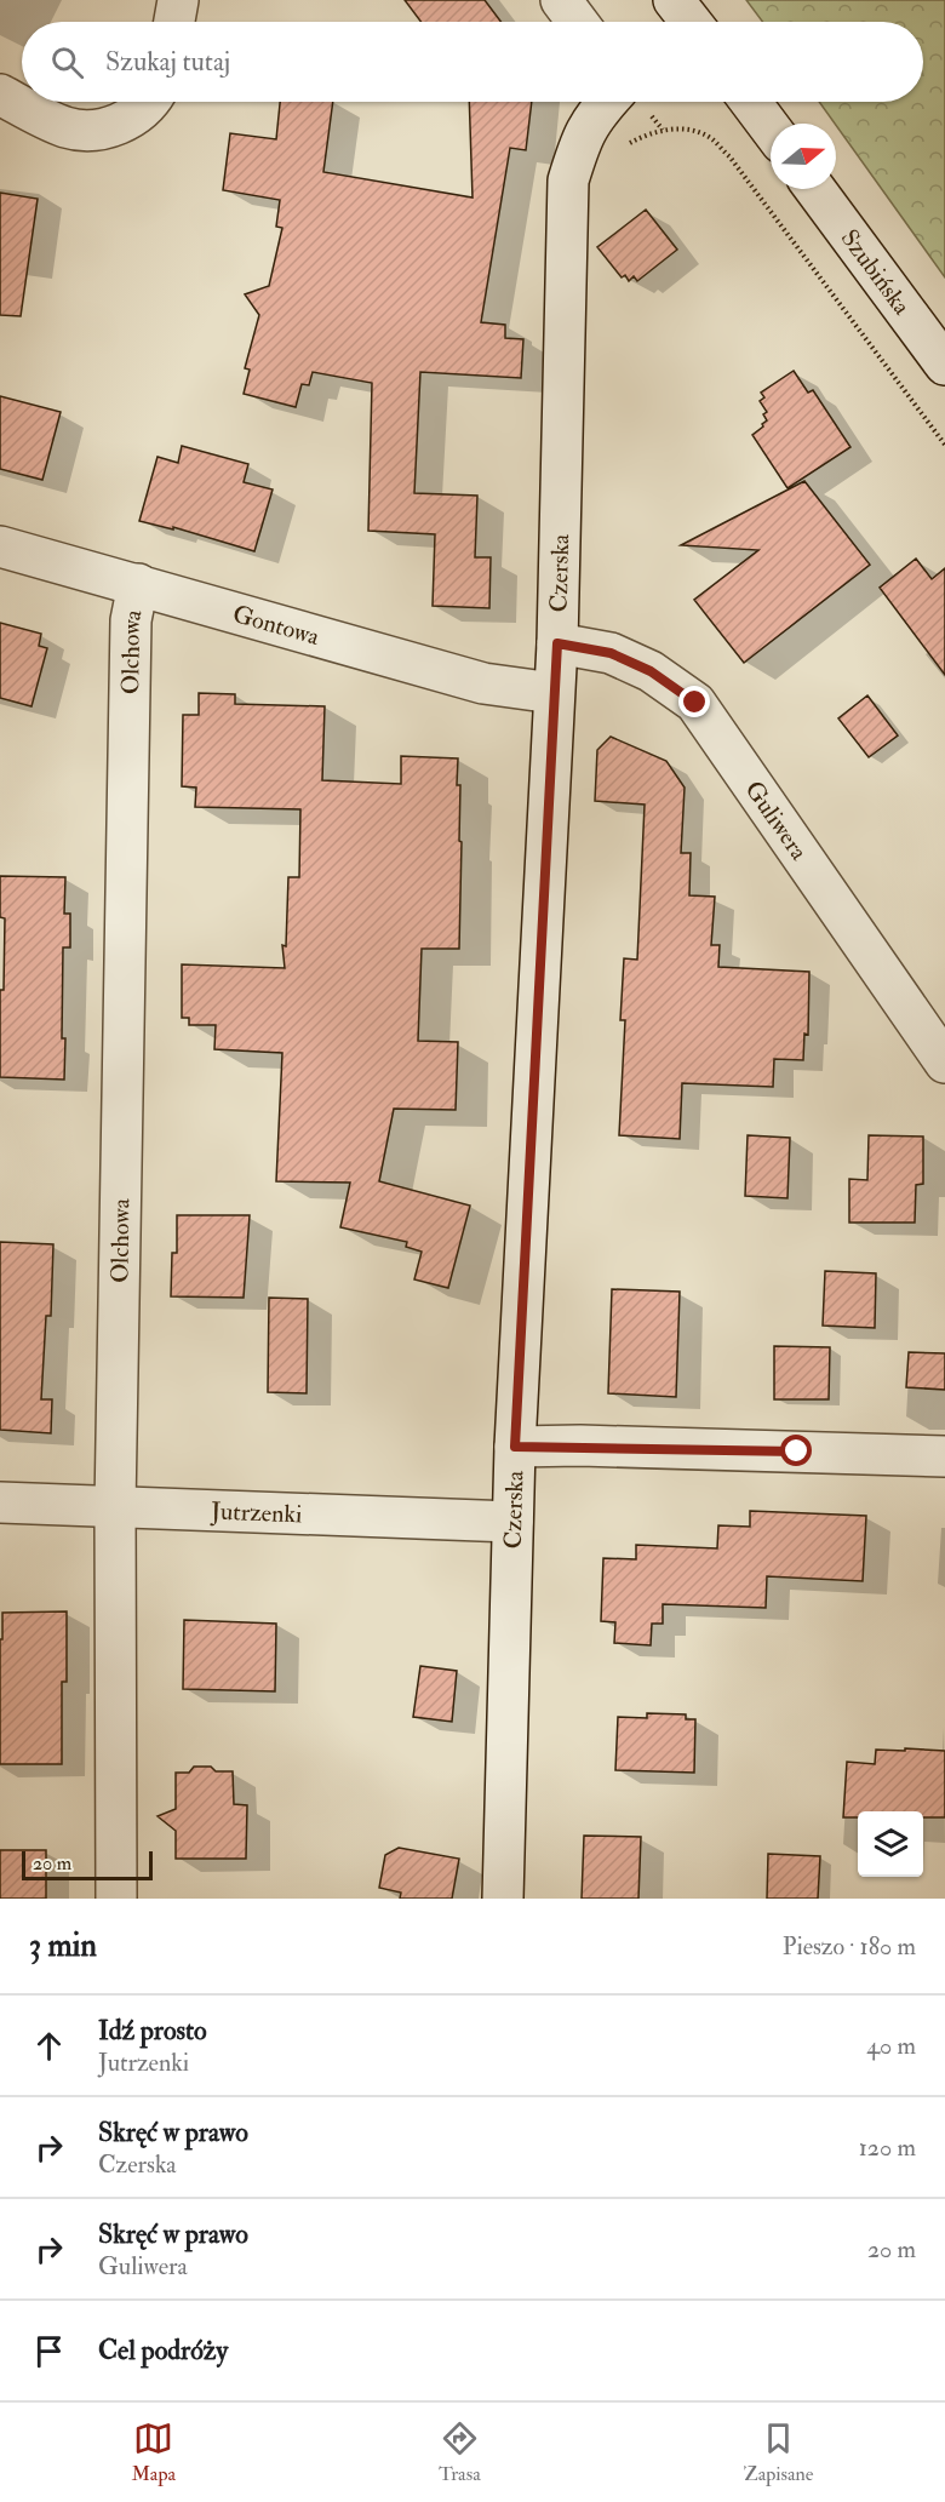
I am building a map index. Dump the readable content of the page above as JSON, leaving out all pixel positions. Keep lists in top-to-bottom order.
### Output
{
  "streets": {
    "street": [
      "Szubińska",
      "Czerska",
      "Gontowa",
      "Olchowa",
      "Guliwera",
      "Jutrzenki"
    ]
  },
  "crossings": [
    ["Czerska", "Gontowa"],
    ["Czerska", "Guliwera"],
    ["Czerska", "Jutrzenki"],
    ["Gontowa", "Olchowa"],
    ["Olchowa", "Jutrzenki"]
  ],
  "scale_bar": "20 m",
  "north": "right",
  "page": {
    "search": "Szukaj tutaj",
    "scale": "20 m",
    "heading": ["3 min", "Pieszo · 180 m"],
    "list": [
      ["Idź prosto", "Jutrzenki", "40 m"],
      ["Skręć w prawo", "Czerska", "120 m"],
      ["Skręć w prawo", "Guliwera", "20 m"],
      "Cel podróży"
    ],
    "nav": ["Mapa", "Trasa", "Zapisane"]
  }
}
